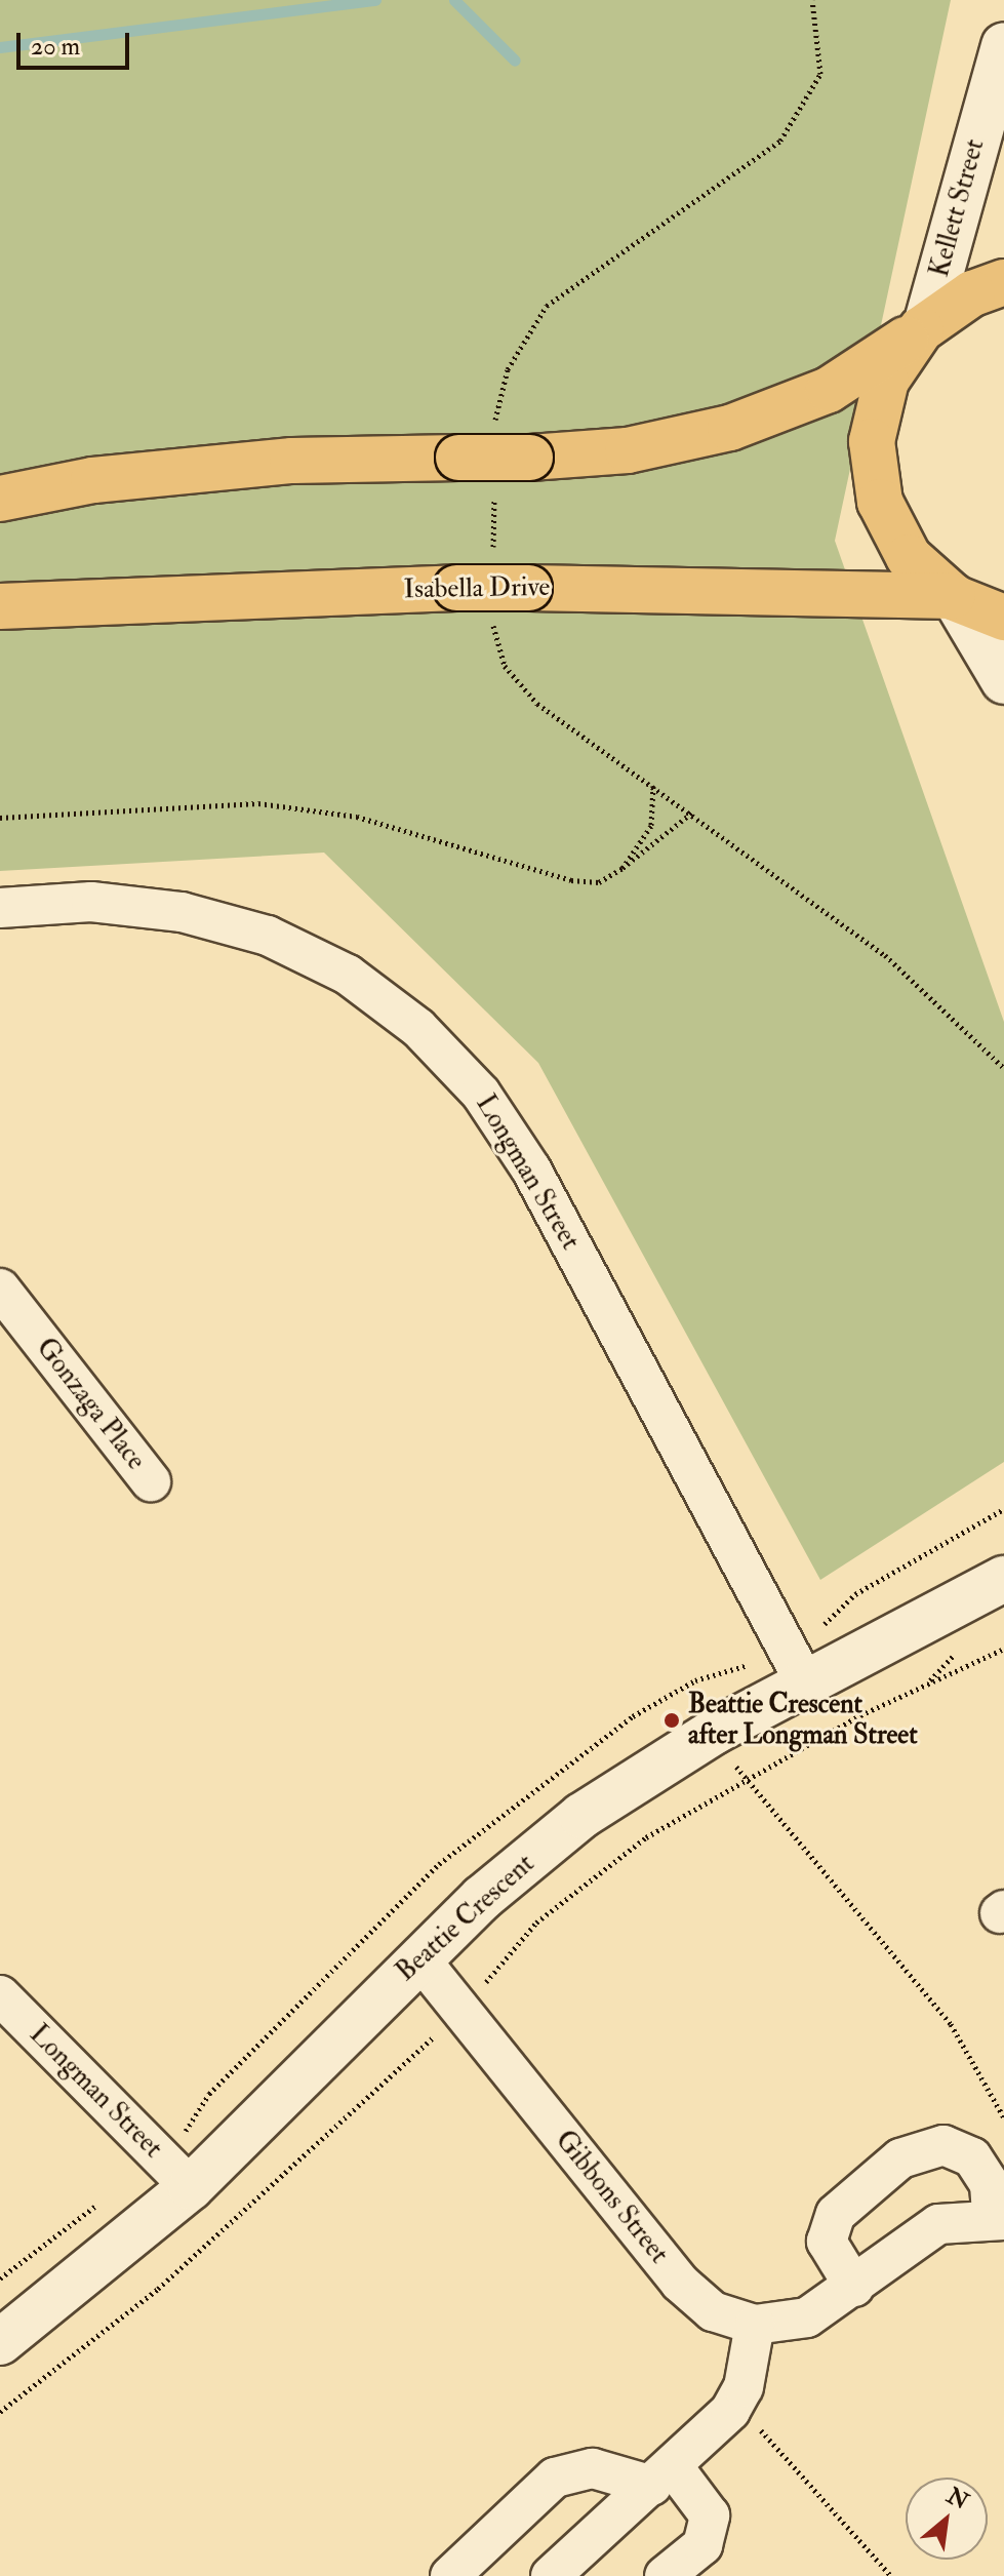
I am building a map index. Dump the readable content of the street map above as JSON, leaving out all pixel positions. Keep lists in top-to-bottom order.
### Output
{
  "streets": {
    "main road": ["Isabella Drive"],
    "street": [
      "Kellett Street",
      "Longman Street",
      "Gonzaga Place",
      "Beattie Crescent",
      "Gibbons Street"
    ]
  },
  "crossings": [
    ["Longman Street", "Beattie Crescent"],
    ["Beattie Crescent", "Gibbons Street"]
  ],
  "places": ["Beattie Crescent after Longman Street"],
  "scale_bar": "20 m",
  "north": "top right"
}
